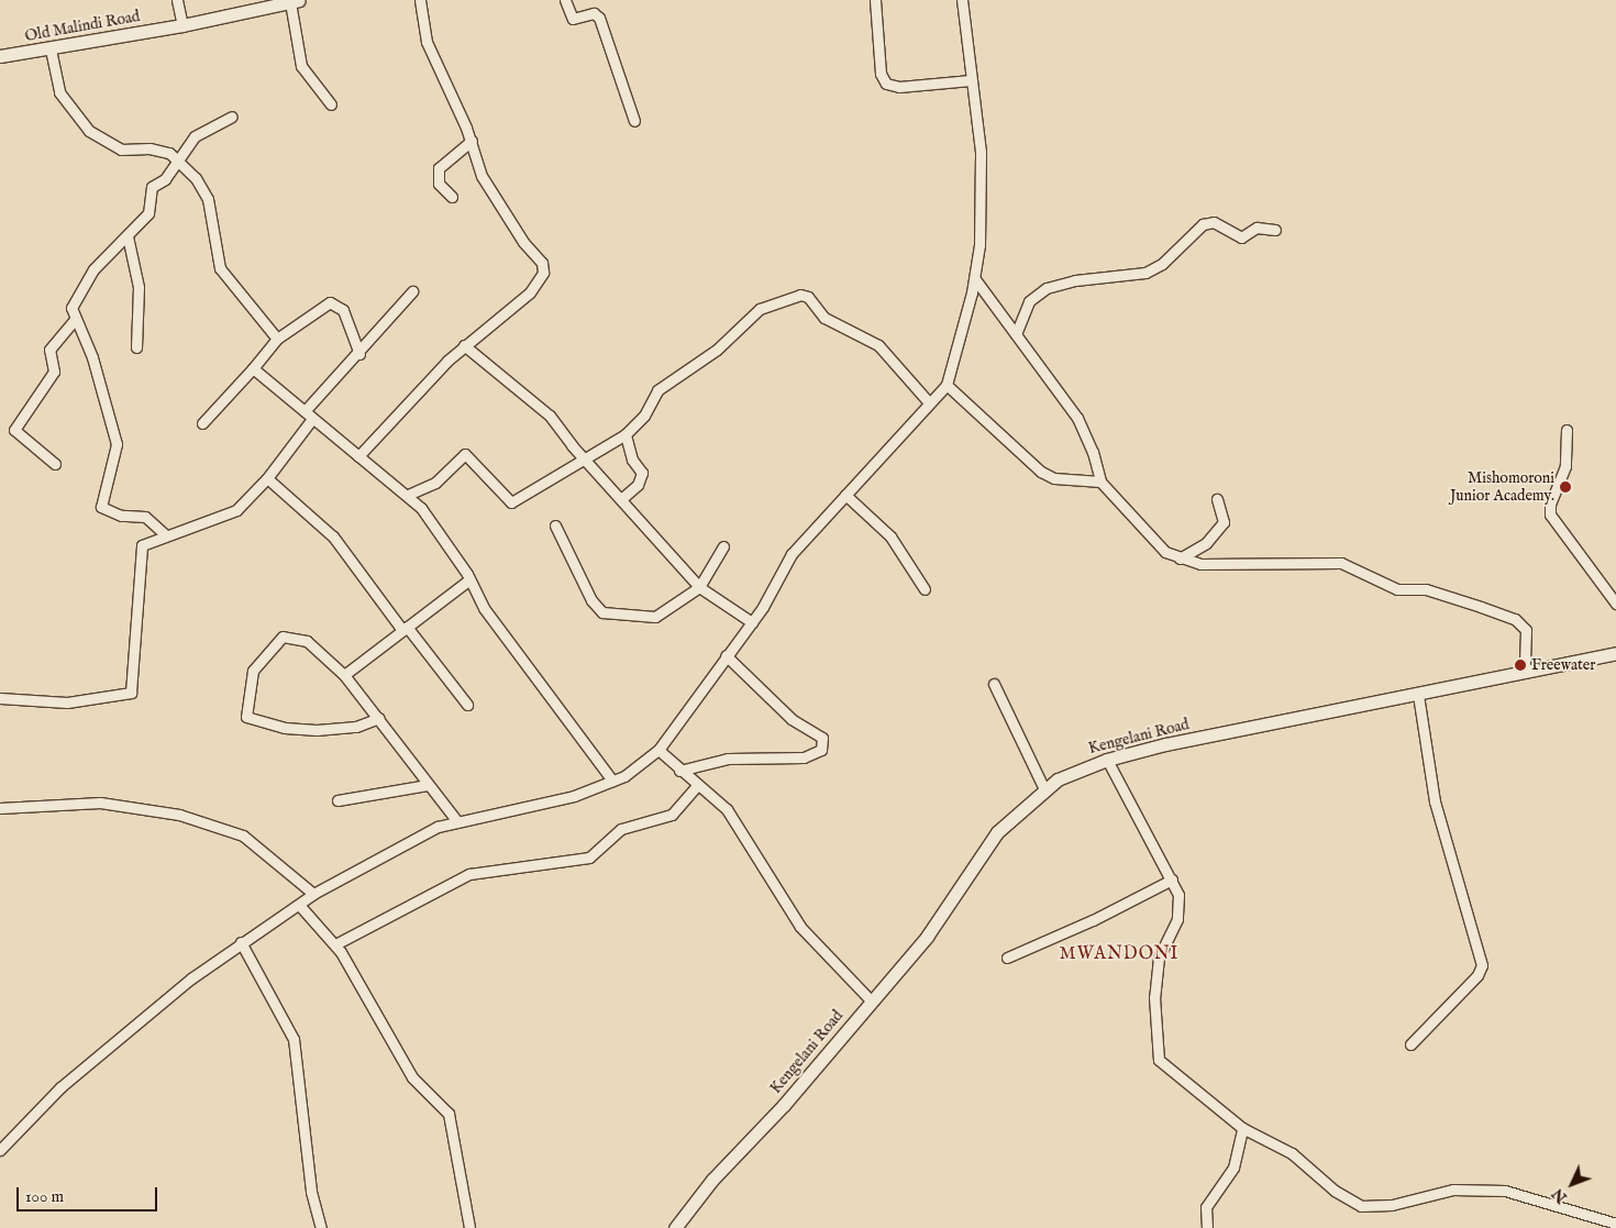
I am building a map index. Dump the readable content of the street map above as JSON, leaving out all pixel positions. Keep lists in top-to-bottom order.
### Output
{
  "streets": {
    "main road": ["Old Malindi Road", "Kengelani Road"]
  },
  "districts": ["MWANDONI"],
  "places": ["Mishomoroni Junior Academy.", "Freewater"],
  "scale_bar": "100 m",
  "north": "bottom left"
}
